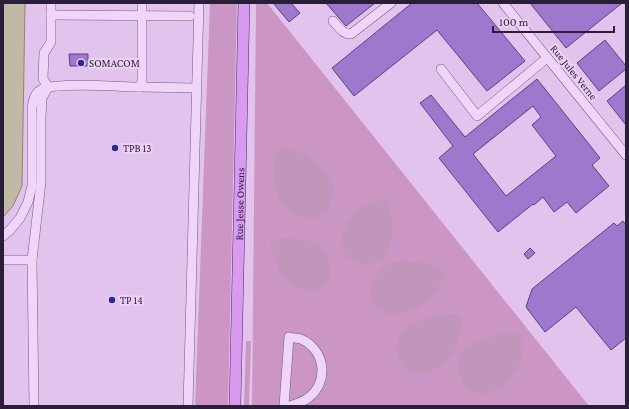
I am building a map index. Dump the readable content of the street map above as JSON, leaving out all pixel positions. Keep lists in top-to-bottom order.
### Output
{
  "streets": {
    "main road": ["Rue Jesse Owens"],
    "lane": ["Rue Jules Verne"]
  },
  "places": ["SOMACOM", "TPB 13", "TP 14"],
  "scale_bar": "100 m"
}
